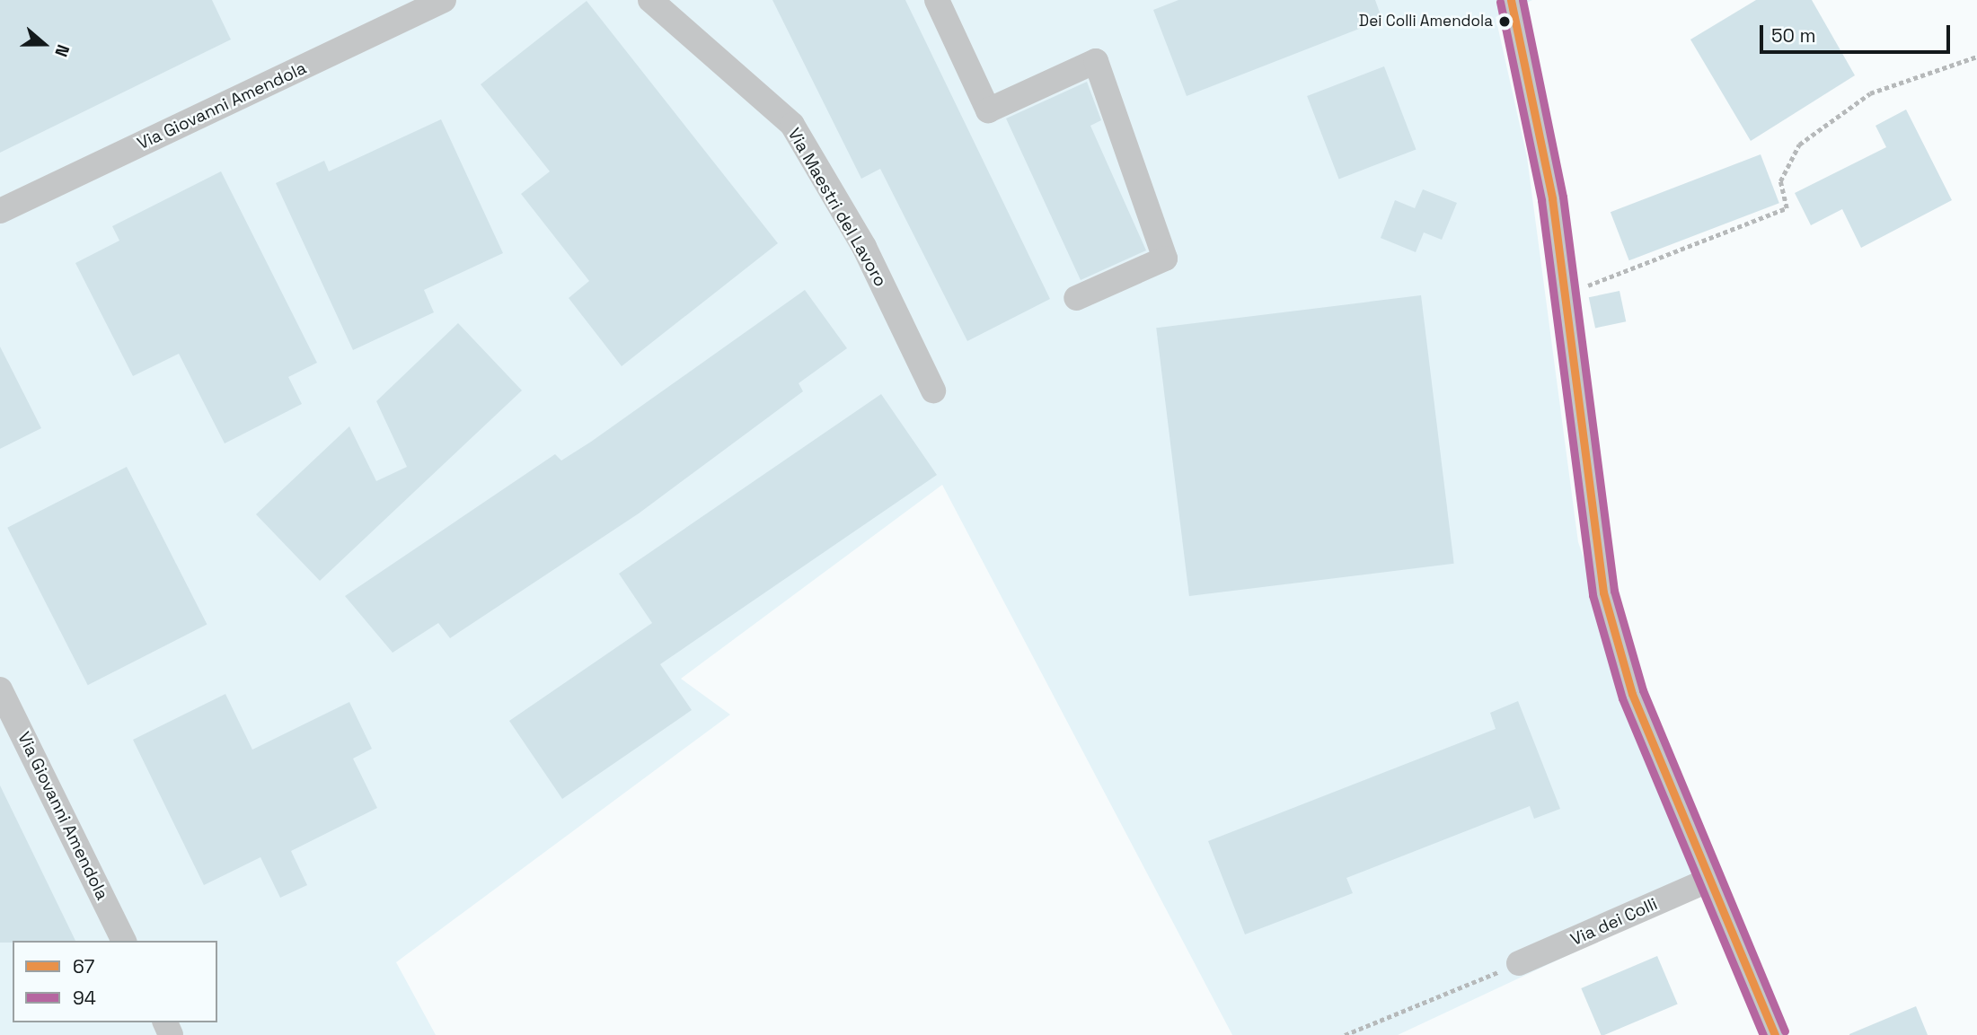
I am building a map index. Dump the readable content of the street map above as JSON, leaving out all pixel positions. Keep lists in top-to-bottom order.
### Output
{
  "streets": {
    "street": ["Via Giovanni Amendola", "Via Maestri del Lavoro", "Via dei Colli"]
  },
  "places": ["Dei Colli Amendola"],
  "lines": ["transit line 67", "transit line 94"],
  "legend": ["67", "94"],
  "scale_bar": "50 m",
  "north": "right"
}
